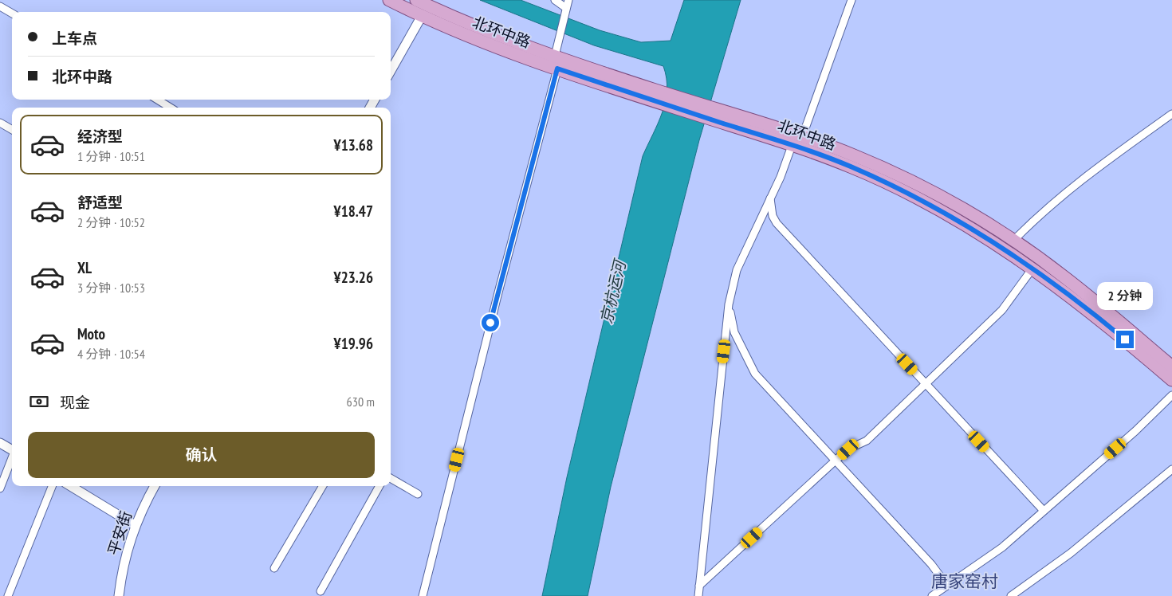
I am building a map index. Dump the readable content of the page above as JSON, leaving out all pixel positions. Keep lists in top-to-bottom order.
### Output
{
  "streets": {
    "main road": ["北环中路"],
    "street": ["平安街"]
  },
  "districts": ["唐家窑村"],
  "water": ["京杭运河"],
  "page": {
    "banner": ["上车点", "北环中路"],
    "list": [
      {
        "name": "经济型",
        "note": "1 分钟 · 10:51",
        "value": "¥13.68"
      },
      {
        "name": "舒适型",
        "note": "2 分钟 · 10:52",
        "value": "¥18.47"
      },
      {
        "name": "XL",
        "note": "3 分钟 · 10:53",
        "value": "¥23.26"
      },
      {
        "name": "Moto",
        "note": "4 分钟 · 10:54",
        "value": "¥19.96"
      }
    ],
    "bubble": "2 分钟",
    "pay": ["现金", "630 m"],
    "buttons": "确认"
  }
}
